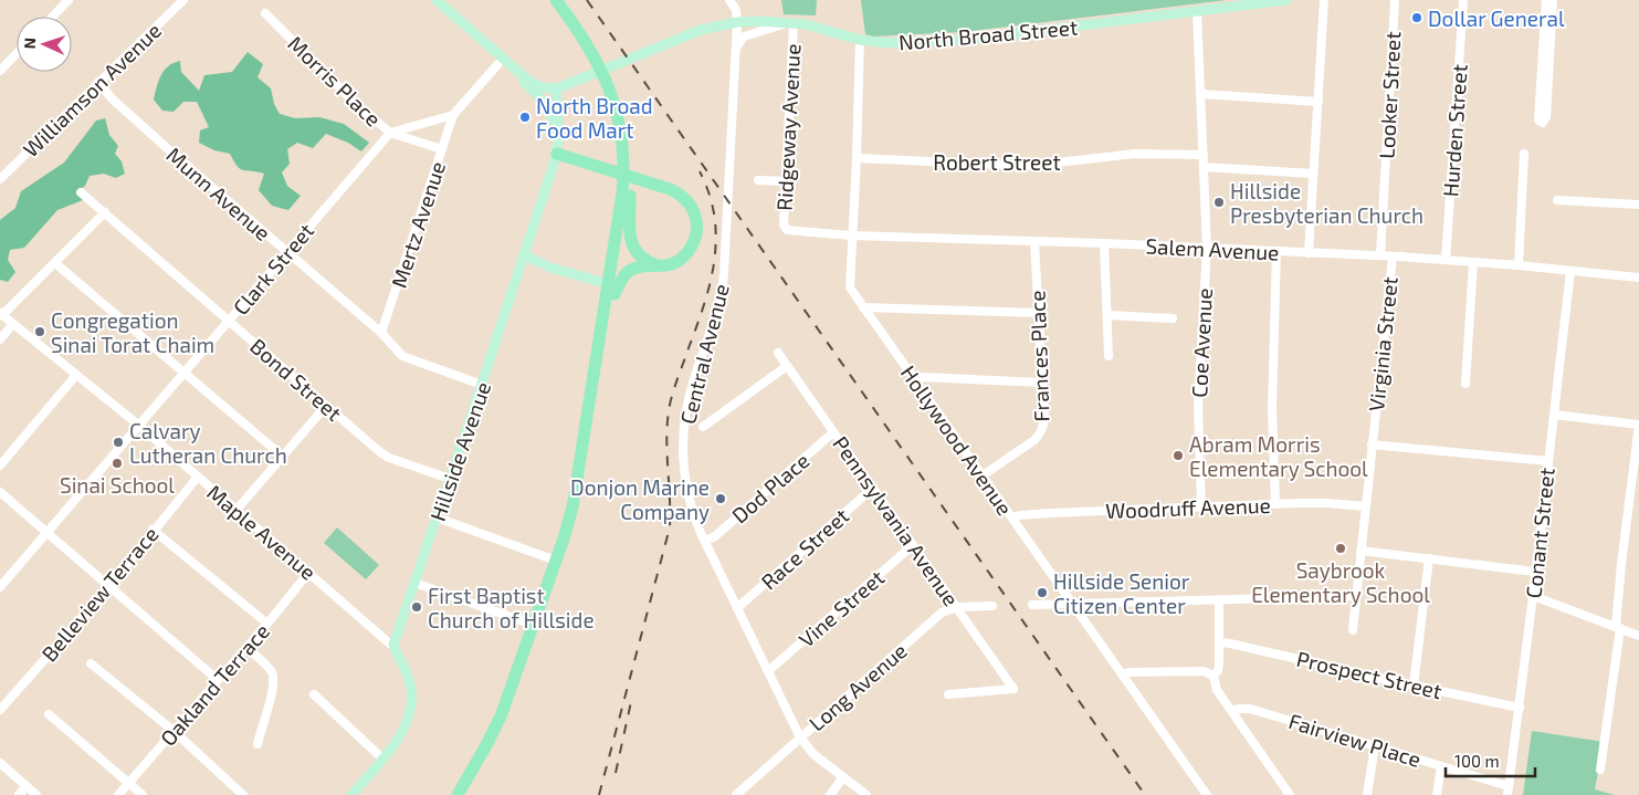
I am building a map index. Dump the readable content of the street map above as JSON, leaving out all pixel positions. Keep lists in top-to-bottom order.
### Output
{
  "streets": {
    "main road": ["North Broad Street", "Hillside Avenue"],
    "street": [
      "Morris Place",
      "Williamson Avenue",
      "Looker Street",
      "Ridgeway Avenue",
      "Hurden Street",
      "Robert Street",
      "Munn Avenue",
      "Mertz Avenue",
      "Salem Avenue",
      "Clark Street",
      "Coe Avenue",
      "Virginia Street",
      "Central Avenue",
      "Frances Place",
      "Bond Street",
      "Hollywood Avenue",
      "Dod Place",
      "Woodruff Avenue",
      "Pennsylvania Avenue",
      "Maple Avenue",
      "Conant Street",
      "Race Street",
      "Belleview Terrace",
      "Vine Street",
      "Prospect Street",
      "Oakland Terrace",
      "Long Avenue",
      "Fairview Place"
    ]
  },
  "crossings": [
    ["North Broad Street", "Ridgeway Avenue"],
    ["North Broad Street", "Coe Avenue"],
    ["North Broad Street", "Central Avenue"],
    ["North Broad Street", "Hollywood Avenue"],
    ["North Broad Street", "Hillside Avenue"],
    ["Morris Place", "Mertz Avenue"],
    ["Morris Place", "Clark Street"],
    ["Williamson Avenue", "Munn Avenue"],
    ["Looker Street", "Salem Avenue"],
    ["Ridgeway Avenue", "Salem Avenue"],
    ["Hurden Street", "Salem Avenue"],
    ["Robert Street", "Coe Avenue"],
    ["Robert Street", "Hollywood Avenue"],
    ["Munn Avenue", "Mertz Avenue"],
    ["Munn Avenue", "Clark Street"],
    ["Munn Avenue", "Hillside Avenue"],
    ["Salem Avenue", "Coe Avenue"],
    ["Salem Avenue", "Virginia Street"],
    ["Salem Avenue", "Frances Place"],
    ["Salem Avenue", "Hollywood Avenue"],
    ["Salem Avenue", "Conant Street"],
    ["Clark Street", "Bond Street"],
    ["Clark Street", "Maple Avenue"],
    ["Coe Avenue", "Woodruff Avenue"],
    ["Virginia Street", "Woodruff Avenue"],
    ["Central Avenue", "Dod Place"],
    ["Central Avenue", "Race Street"],
    ["Central Avenue", "Vine Street"],
    ["Central Avenue", "Long Avenue"],
    ["Frances Place", "Hollywood Avenue"],
    ["Bond Street", "Hillside Avenue"],
    ["Hollywood Avenue", "Woodruff Avenue"],
    ["Hillside Avenue", "Maple Avenue"],
    ["Dod Place", "Pennsylvania Avenue"],
    ["Pennsylvania Avenue", "Race Street"],
    ["Pennsylvania Avenue", "Vine Street"],
    ["Pennsylvania Avenue", "Long Avenue"],
    ["Maple Avenue", "Belleview Terrace"],
    ["Maple Avenue", "Oakland Terrace"],
    ["Conant Street", "Prospect Street"],
    ["Conant Street", "Fairview Place"]
  ],
  "places": [
    "Dollar General",
    "North Broad Food Mart",
    "Hillside Presbyterian Church",
    "Congregation Sinai Torat Chaim",
    "Calvary Lutheran Church",
    "Abram Morris Elementary School",
    "Sinai School",
    "Donjon Marine Company",
    "Saybrook Elementary School",
    "Hillside Senior Citizen Center",
    "First Baptist Church of Hillside"
  ],
  "scale_bar": "100 m",
  "north": "left"
}
